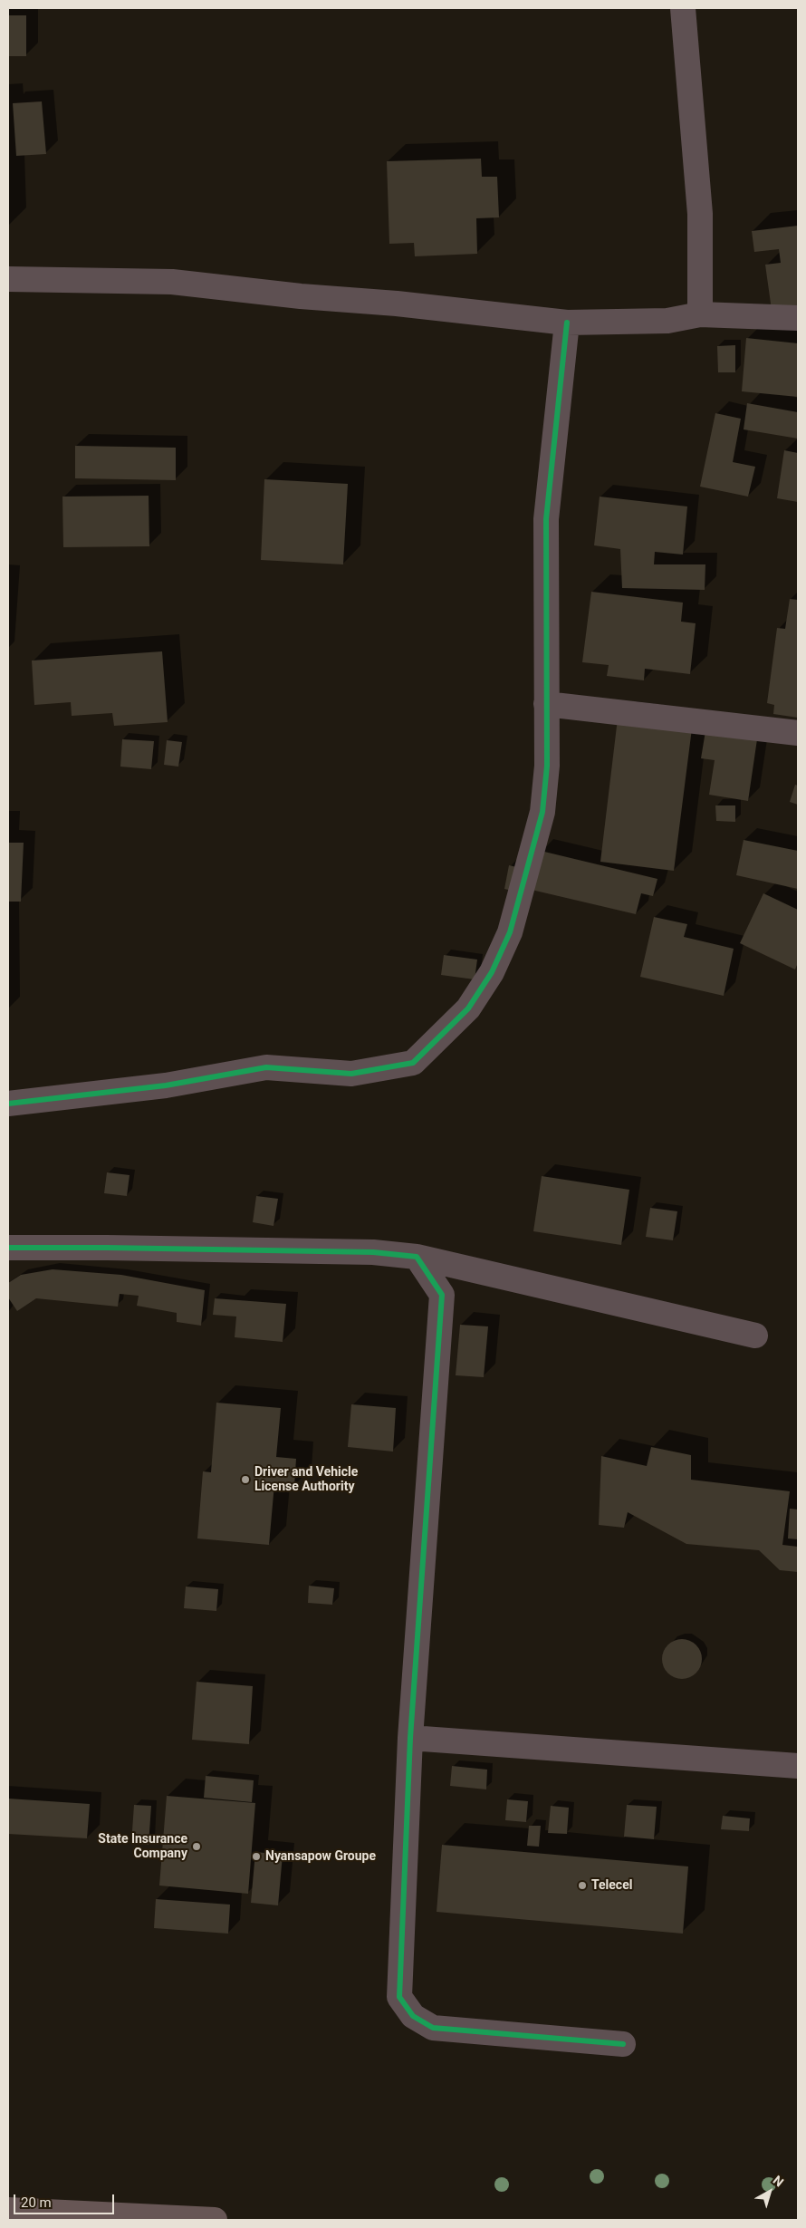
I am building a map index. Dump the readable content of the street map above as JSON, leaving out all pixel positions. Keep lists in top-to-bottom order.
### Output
{
  "places": [
    "Driver and Vehicle License Authority",
    "State Insurance Company",
    "Nyansapow Groupe",
    "Telecel"
  ],
  "scale_bar": "20 m",
  "north": "top right"
}
